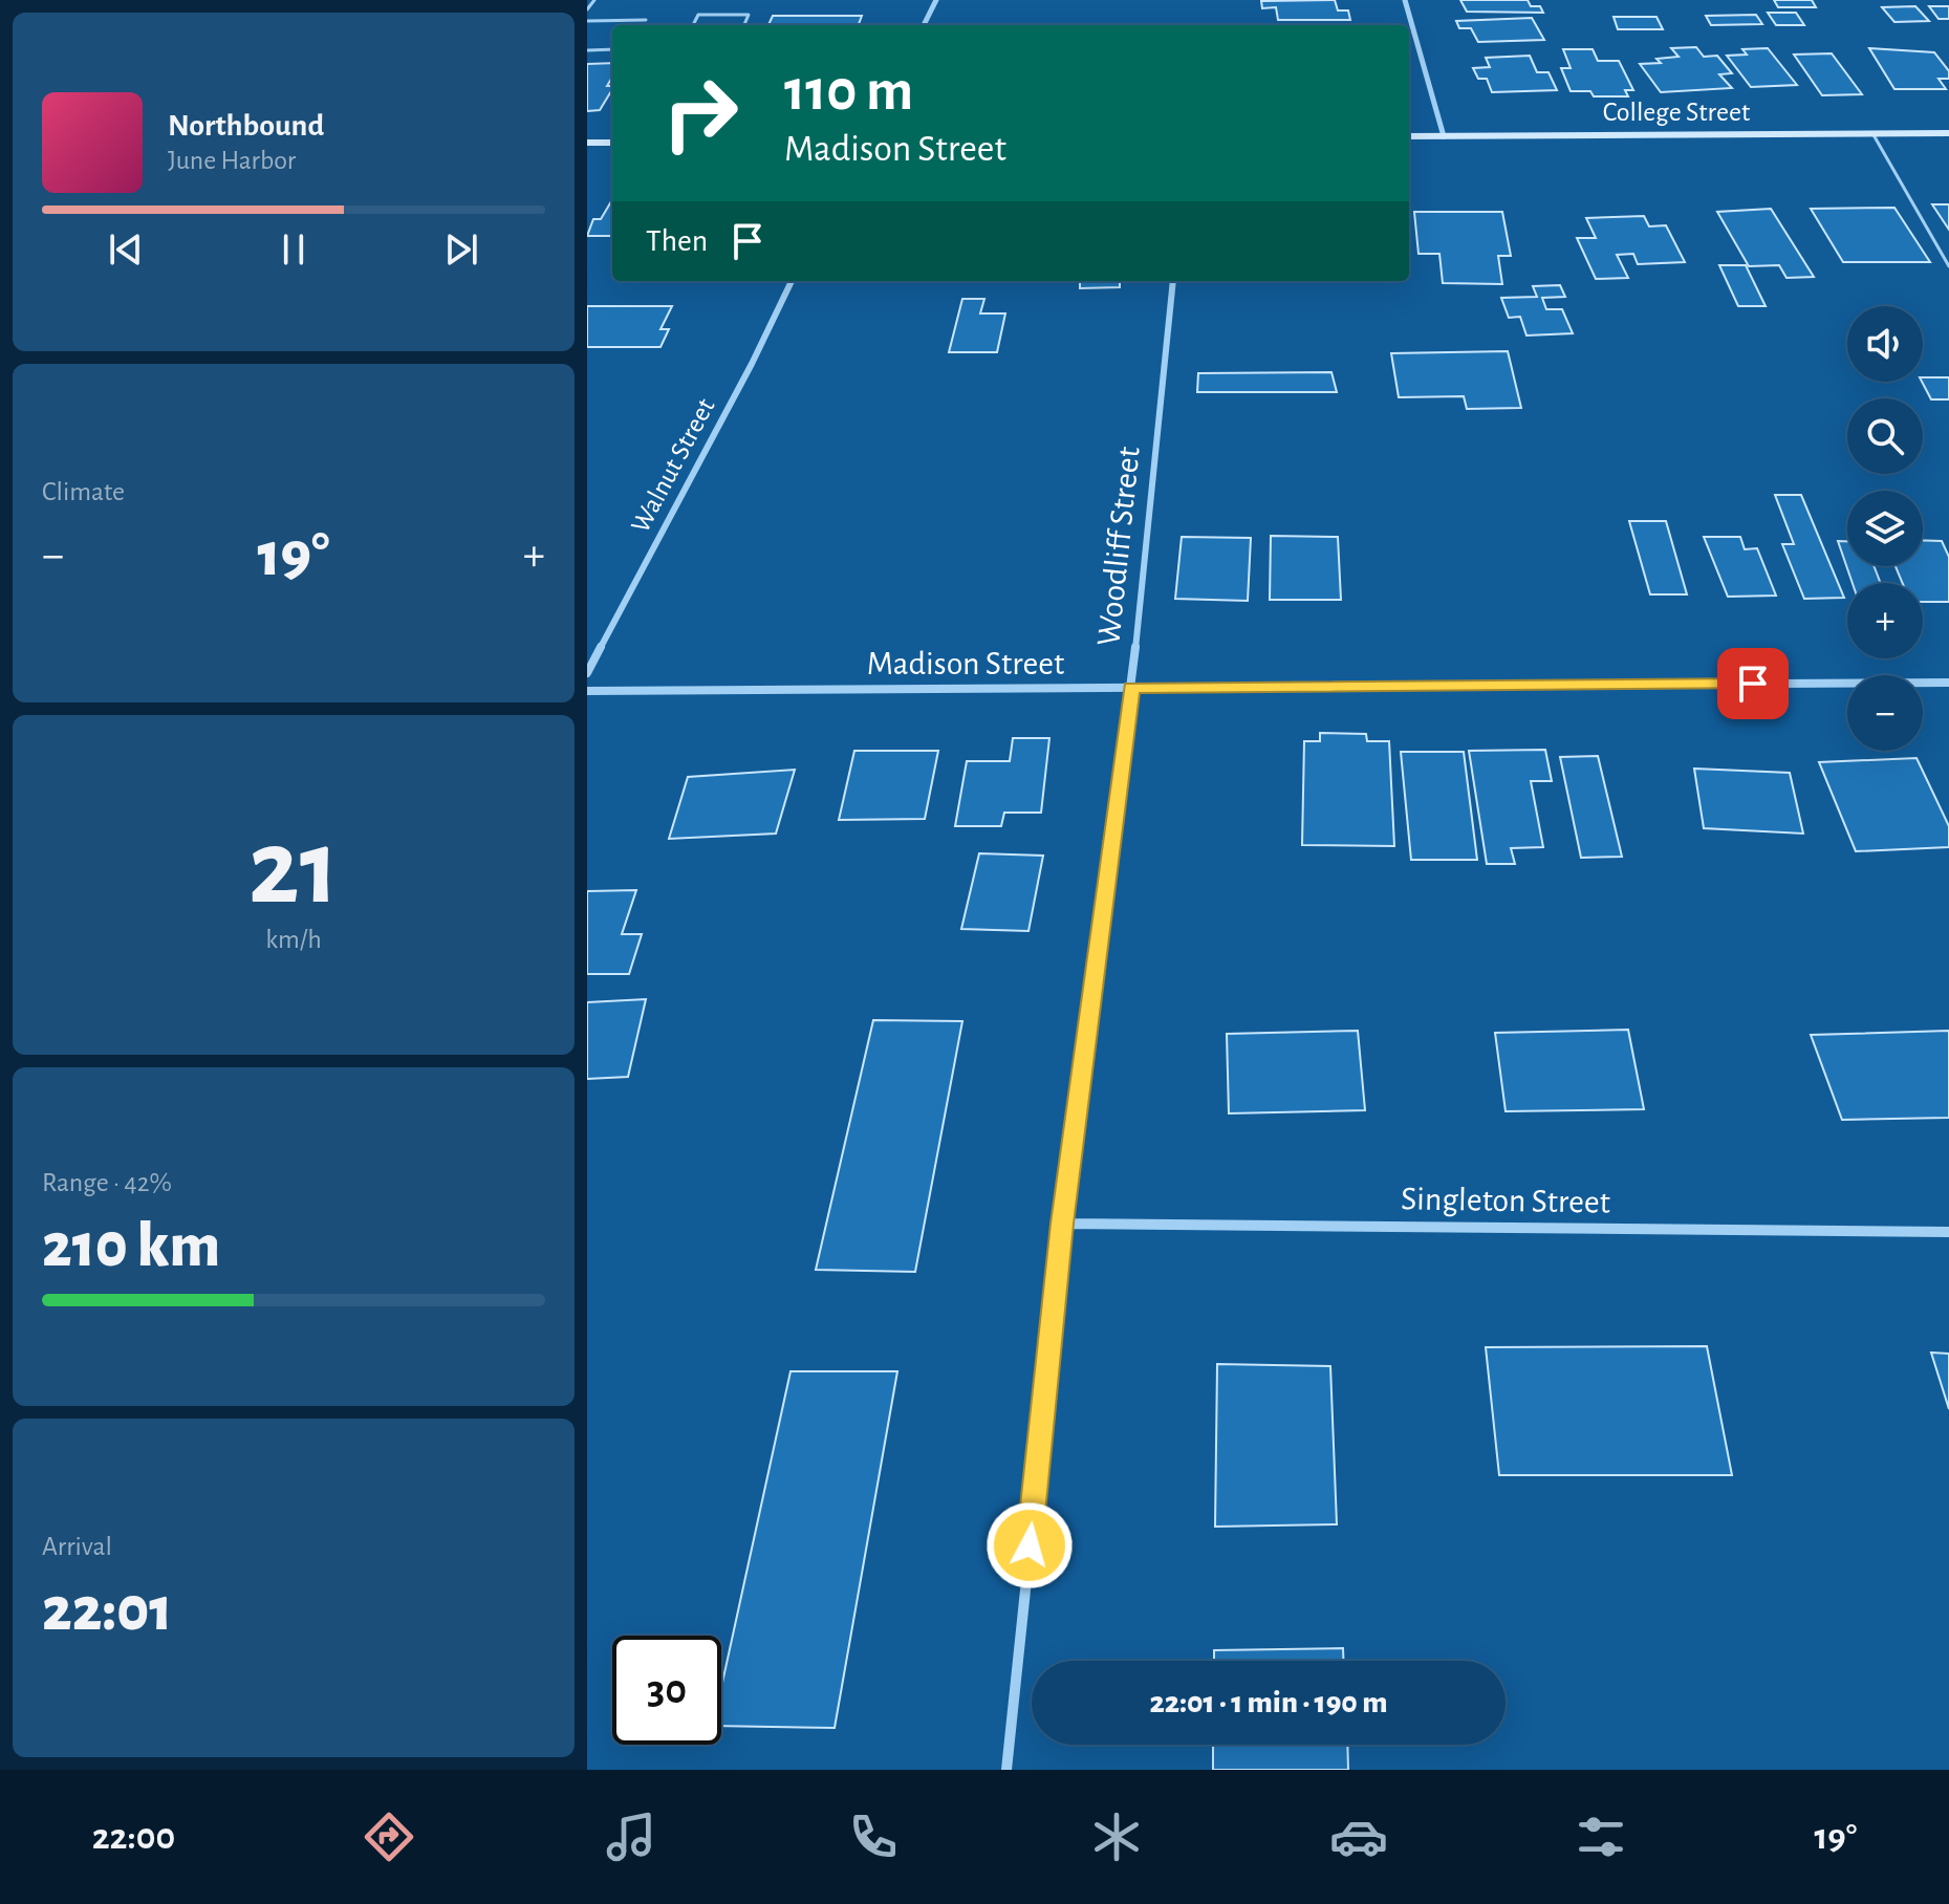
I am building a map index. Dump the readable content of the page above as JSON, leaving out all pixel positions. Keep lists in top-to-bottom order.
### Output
{
  "streets": {
    "street": [
      "College Street",
      "Walnut Street",
      "Woodliff Street",
      "Madison Street",
      "Singleton Street"
    ]
  },
  "crossings": [
    ["Woodliff Street", "Madison Street"],
    ["Woodliff Street", "Singleton Street"]
  ],
  "page": {
    "turn": ["110 m", "Madison Street"],
    "song": ["Northbound", "June Harbor"],
    "then": "Then",
    "map_buttons": ["+", "−"],
    "tile": [
      "Climate",
      ["21", "km/h"],
      ["Range · 42%", "210 km"],
      ["Arrival", "22:01"]
    ],
    "heat": ["−", "19°", "+"],
    "limit": "30",
    "trip": "22:01 · 1 min · 190 m",
    "tabs": ["22:00", "19°"]
  }
}
